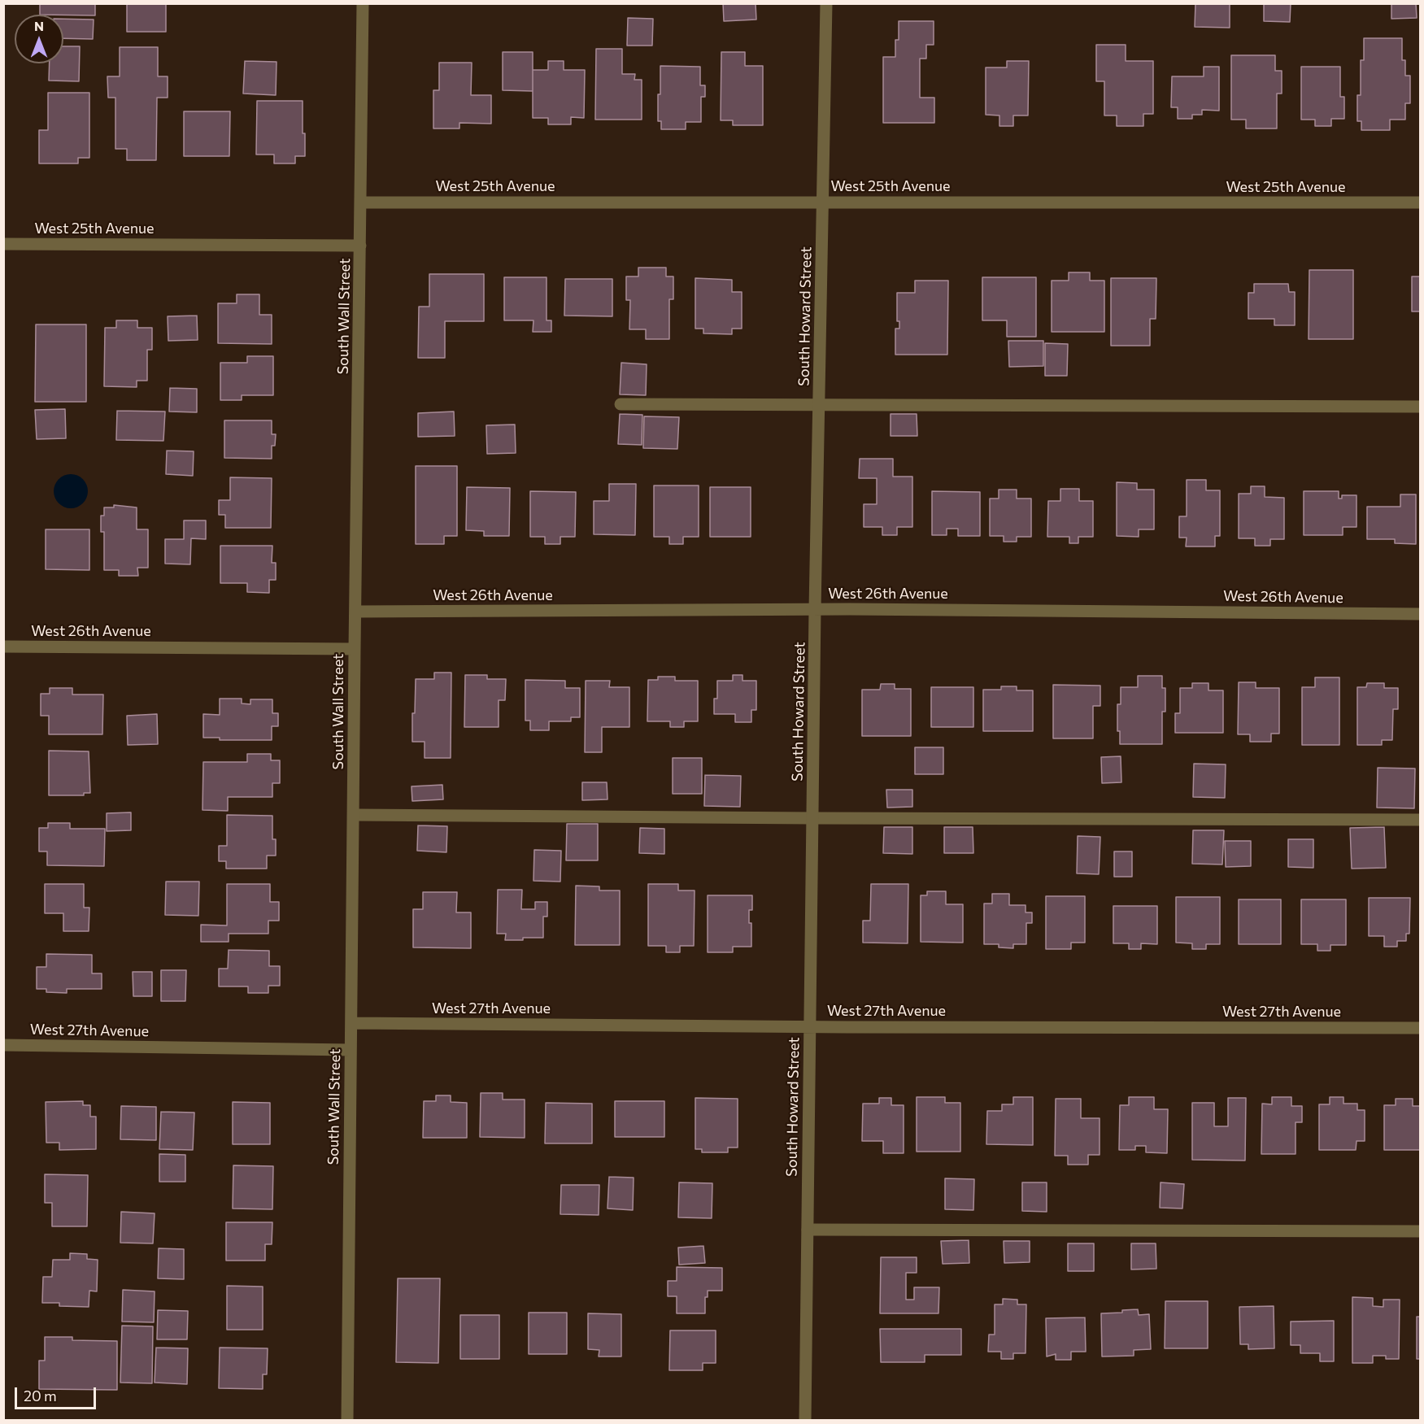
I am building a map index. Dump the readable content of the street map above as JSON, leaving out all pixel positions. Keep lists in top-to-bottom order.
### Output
{
  "streets": {
    "street": [
      "West 25th Avenue",
      "South Wall Street",
      "South Howard Street",
      "West 26th Avenue",
      "West 27th Avenue"
    ]
  },
  "crossings": [
    ["West 25th Avenue", "South Wall Street"],
    ["West 25th Avenue", "South Howard Street"],
    ["South Wall Street", "West 26th Avenue"],
    ["South Wall Street", "West 27th Avenue"],
    ["South Howard Street", "West 26th Avenue"],
    ["South Howard Street", "West 27th Avenue"]
  ],
  "scale_bar": "20 m",
  "north": "top"
}
